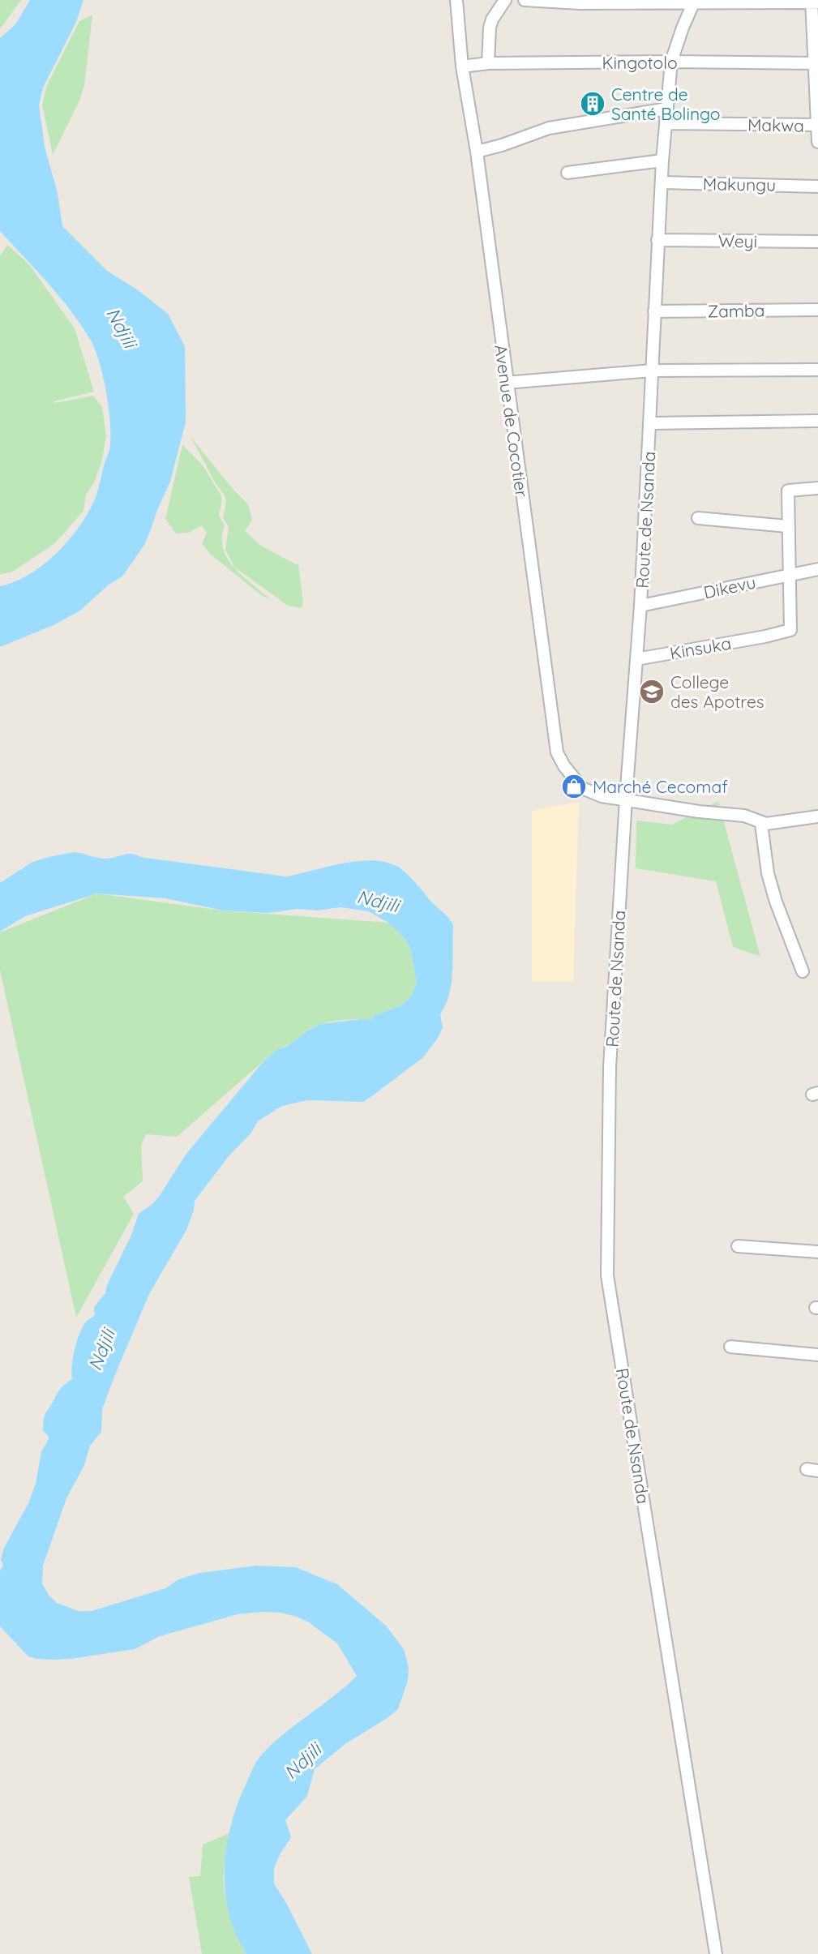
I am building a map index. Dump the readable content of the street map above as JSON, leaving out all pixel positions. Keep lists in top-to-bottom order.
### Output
{
  "streets": {
    "street": [
      "Kingotolo",
      "Makwa",
      "Makungu",
      "Weyi",
      "Zamba",
      "Avenue de Cocotier",
      "Route de Nsanda",
      "Dikevu",
      "Kinsuka"
    ]
  },
  "crossings": [
    ["Kingotolo", "Avenue de Cocotier"],
    ["Kingotolo", "Route de Nsanda"],
    ["Makwa", "Route de Nsanda"],
    ["Makungu", "Route de Nsanda"],
    ["Weyi", "Route de Nsanda"],
    ["Zamba", "Route de Nsanda"],
    ["Avenue de Cocotier", "Route de Nsanda"],
    ["Route de Nsanda", "Dikevu"],
    ["Route de Nsanda", "Kinsuka"],
    ["Dikevu", "Kinsuka"]
  ],
  "water": ["Ndjili"],
  "places": {
    "building": ["Centre de Santé Bolingo"],
    "school or university": ["College des Apotres"],
    "shop": ["Marché Cecomaf"]
  }
}
